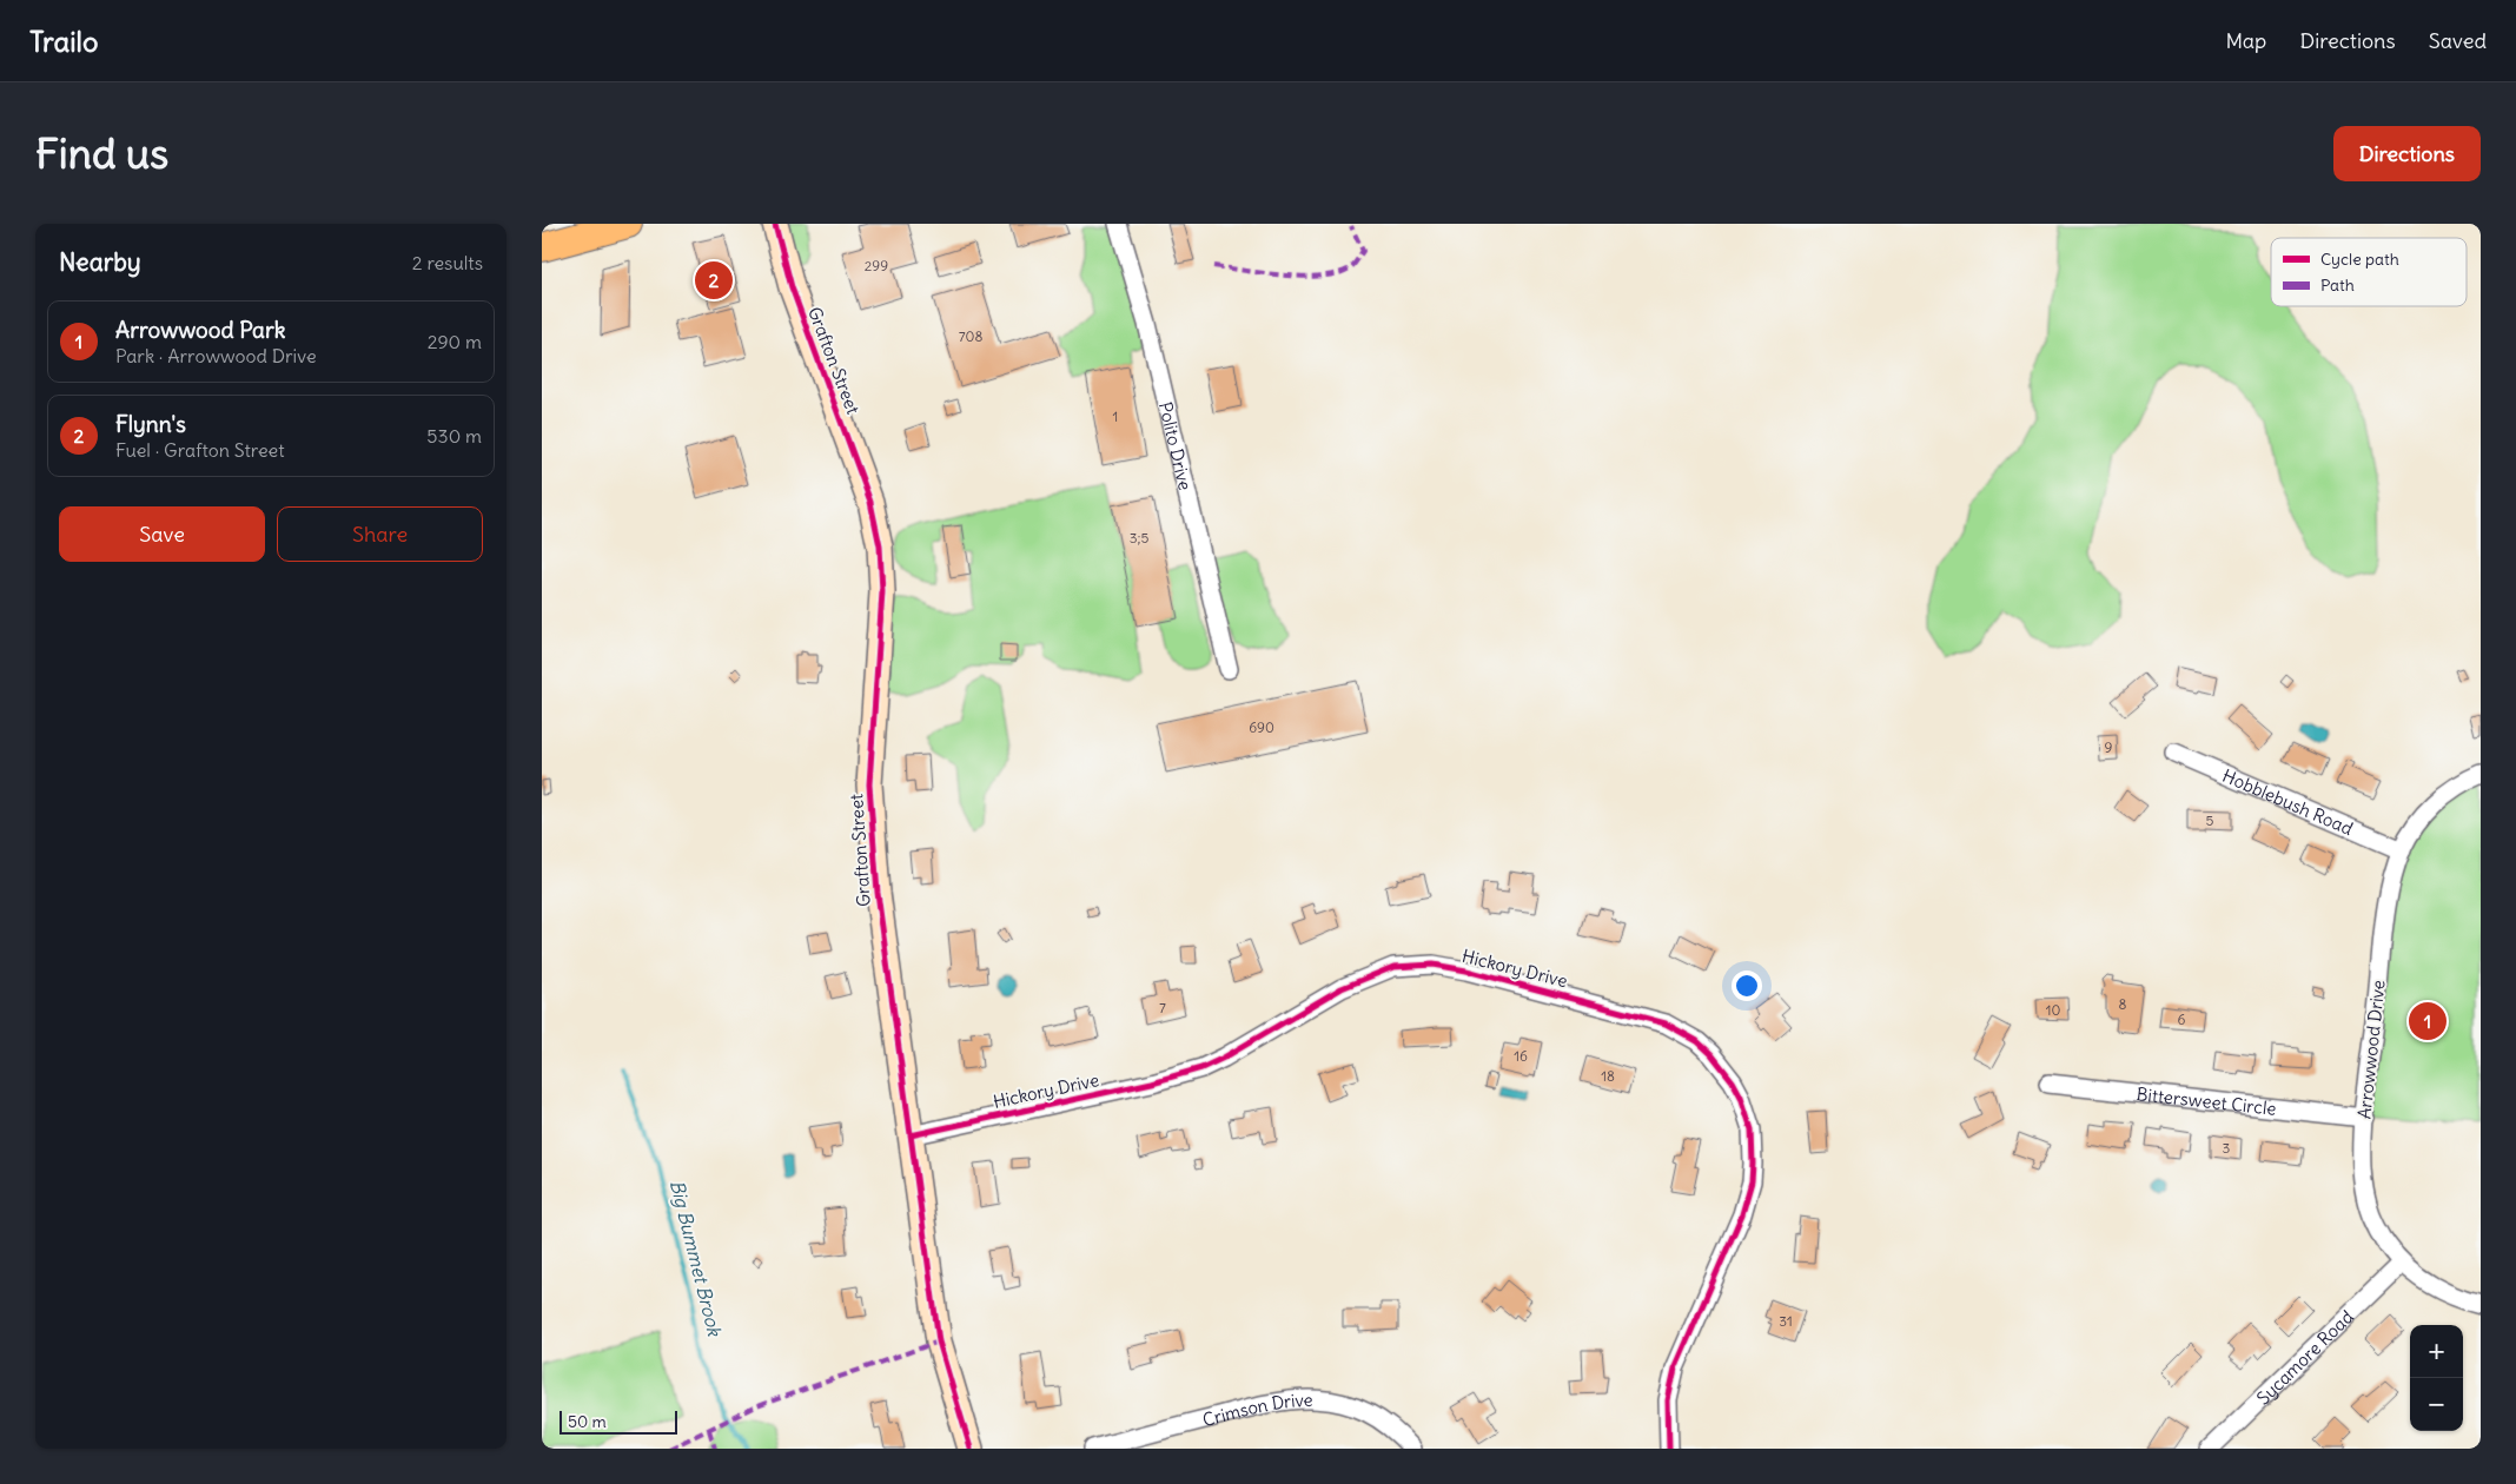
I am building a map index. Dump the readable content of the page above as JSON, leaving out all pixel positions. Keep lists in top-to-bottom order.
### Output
{
  "streets": {
    "street": [
      "Grafton Street",
      "Polito Drive",
      "Hobblebush Road",
      "Hickory Drive",
      "Arrowwood Drive",
      "Bittersweet Circle",
      "Sycamore Road",
      "Crimson Drive"
    ]
  },
  "crossings": [
    ["Grafton Street", "Hickory Drive"],
    ["Hobblebush Road", "Arrowwood Drive"],
    ["Arrowwood Drive", "Bittersweet Circle"],
    ["Arrowwood Drive", "Sycamore Road"]
  ],
  "water": ["Big Bummet Brook"],
  "house_numbers": [
    "299",
    "708",
    "1",
    "3;5",
    "690",
    "9",
    "5",
    "8",
    "7",
    "10",
    "6",
    "16",
    "18",
    "3",
    "31"
  ],
  "legend": ["Cycle path", "Path"],
  "scale_bar": "50 m",
  "page": {
    "header": "Trailo",
    "nav": ["Map", "Directions", "Saved"],
    "buttons": [
      "Directions",
      ["Save", "Share"]
    ],
    "title": "Find us",
    "heading": ["Nearby", "2 results"],
    "pins": ["2", "1"],
    "list": [
      {
        "mark": "1",
        "name": "Arrowwood Park",
        "note": "Park · Arrowwood Drive",
        "value": "290 m"
      },
      {
        "mark": "2",
        "name": "Flynn's",
        "note": "Fuel · Grafton Street",
        "value": "530 m"
      }
    ],
    "map_buttons": ["+", "−"],
    "scale": "50 m"
  }
}
